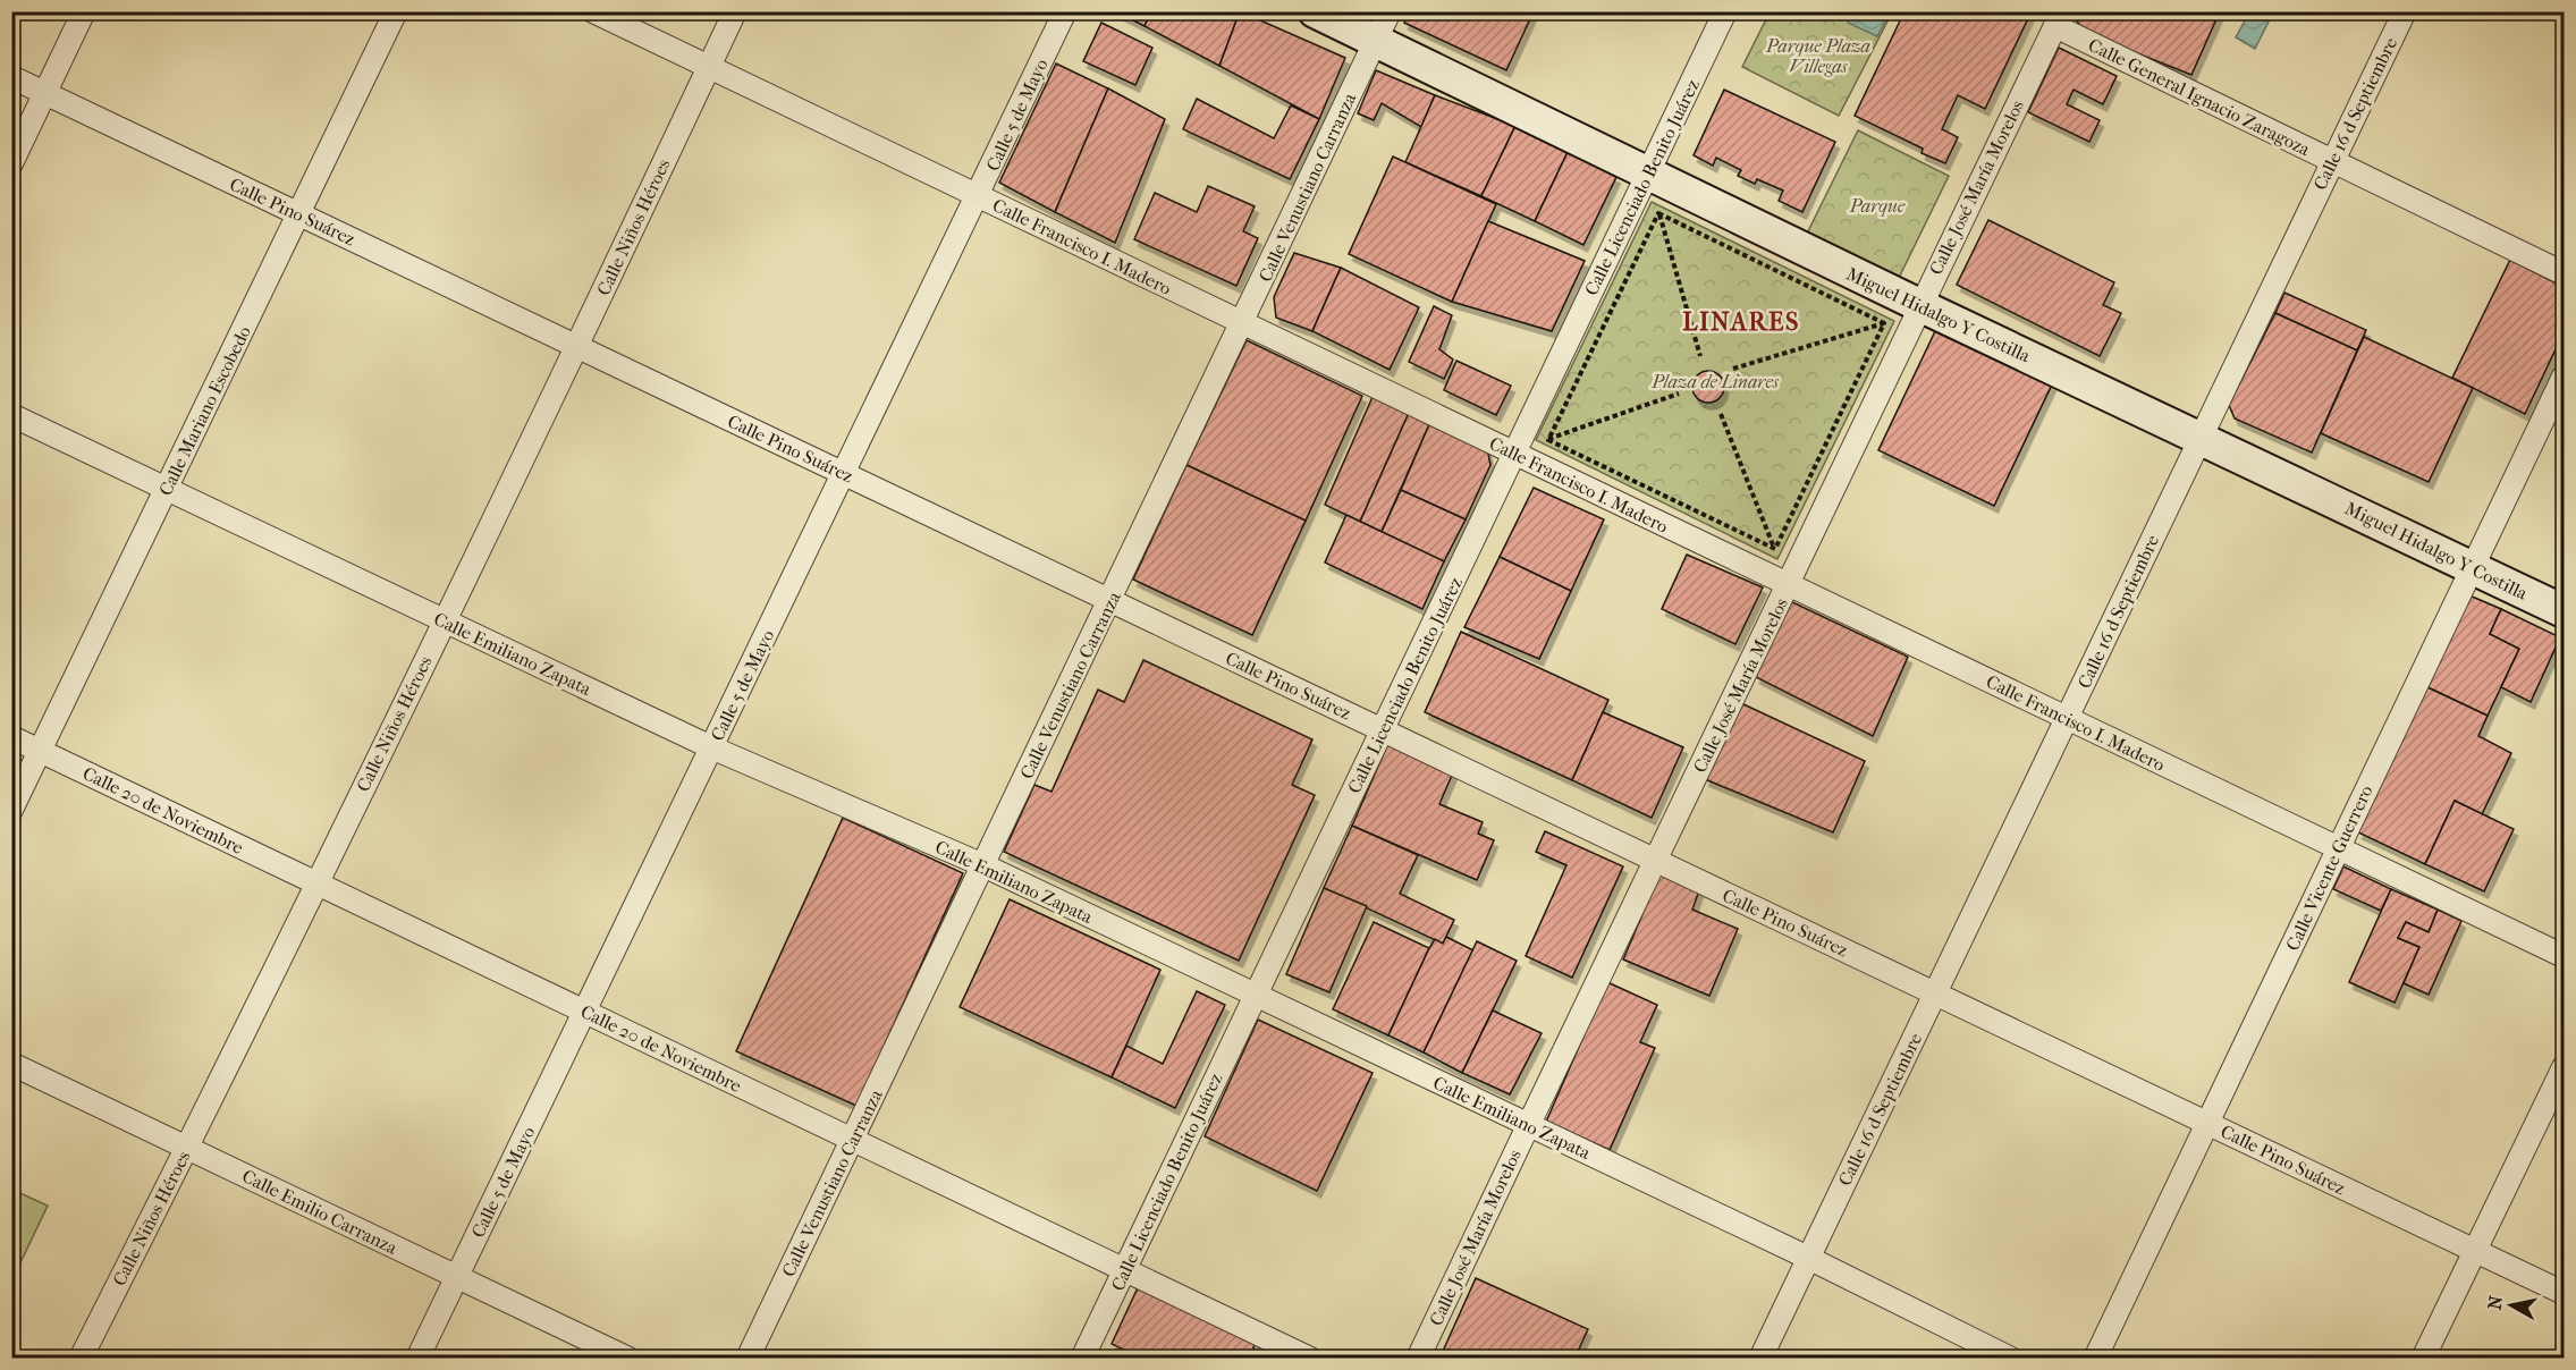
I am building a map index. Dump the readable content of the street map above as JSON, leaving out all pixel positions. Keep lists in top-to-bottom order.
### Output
{
  "streets": {
    "main road": ["Miguel Hidalgo Y Costilla"],
    "street": [
      "Calle General Ignacio Zaragoza",
      "Calle 16 d Septiembre",
      "Calle 5 de Mayo",
      "Calle Venustiano Carranza",
      "Calle Licenciado Benito Juárez",
      "Calle José María Morelos",
      "Calle Pino Suárez",
      "Calle Niños Héroes",
      "Calle Francisco I. Madero",
      "Calle Mariano Escobedo",
      "Calle Emiliano Zapata",
      "Calle 20 de Noviembre",
      "Calle Vicente Guerrero",
      "Calle Emilio Carranza"
    ]
  },
  "crossings": [
    ["Calle General Ignacio Zaragoza", "Calle 16 d Septiembre"],
    ["Calle General Ignacio Zaragoza", "Calle José María Morelos"],
    ["Calle 16 d Septiembre", "Calle Pino Suárez"],
    ["Calle 16 d Septiembre", "Calle Francisco I. Madero"],
    ["Calle 16 d Septiembre", "Miguel Hidalgo Y Costilla"],
    ["Calle 16 d Septiembre", "Calle Emiliano Zapata"],
    ["Calle 5 de Mayo", "Calle Pino Suárez"],
    ["Calle 5 de Mayo", "Calle Francisco I. Madero"],
    ["Calle 5 de Mayo", "Calle Emiliano Zapata"],
    ["Calle 5 de Mayo", "Calle 20 de Noviembre"],
    ["Calle 5 de Mayo", "Calle Emilio Carranza"],
    ["Calle Venustiano Carranza", "Calle Pino Suárez"],
    ["Calle Venustiano Carranza", "Calle Francisco I. Madero"],
    ["Calle Venustiano Carranza", "Miguel Hidalgo Y Costilla"],
    ["Calle Venustiano Carranza", "Calle Emiliano Zapata"],
    ["Calle Venustiano Carranza", "Calle 20 de Noviembre"],
    ["Calle Licenciado Benito Juárez", "Calle Pino Suárez"],
    ["Calle Licenciado Benito Juárez", "Calle Francisco I. Madero"],
    ["Calle Licenciado Benito Juárez", "Miguel Hidalgo Y Costilla"],
    ["Calle Licenciado Benito Juárez", "Calle Emiliano Zapata"],
    ["Calle Licenciado Benito Juárez", "Calle 20 de Noviembre"],
    ["Calle José María Morelos", "Calle Pino Suárez"],
    ["Calle José María Morelos", "Calle Francisco I. Madero"],
    ["Calle José María Morelos", "Miguel Hidalgo Y Costilla"],
    ["Calle José María Morelos", "Calle Emiliano Zapata"],
    ["Calle Pino Suárez", "Calle Niños Héroes"],
    ["Calle Pino Suárez", "Calle Mariano Escobedo"],
    ["Calle Pino Suárez", "Calle Vicente Guerrero"],
    ["Calle Niños Héroes", "Calle Francisco I. Madero"],
    ["Calle Niños Héroes", "Calle Emiliano Zapata"],
    ["Calle Niños Héroes", "Calle 20 de Noviembre"],
    ["Calle Niños Héroes", "Calle Emilio Carranza"],
    ["Calle Francisco I. Madero", "Calle Vicente Guerrero"],
    ["Miguel Hidalgo Y Costilla", "Calle Vicente Guerrero"],
    ["Calle Mariano Escobedo", "Calle Emiliano Zapata"],
    ["Calle Mariano Escobedo", "Calle 20 de Noviembre"]
  ],
  "districts": ["LINARES"],
  "parks": ["Parque Plaza Villegas", "Parque", "Plaza de Linares"],
  "north": "left"
}
